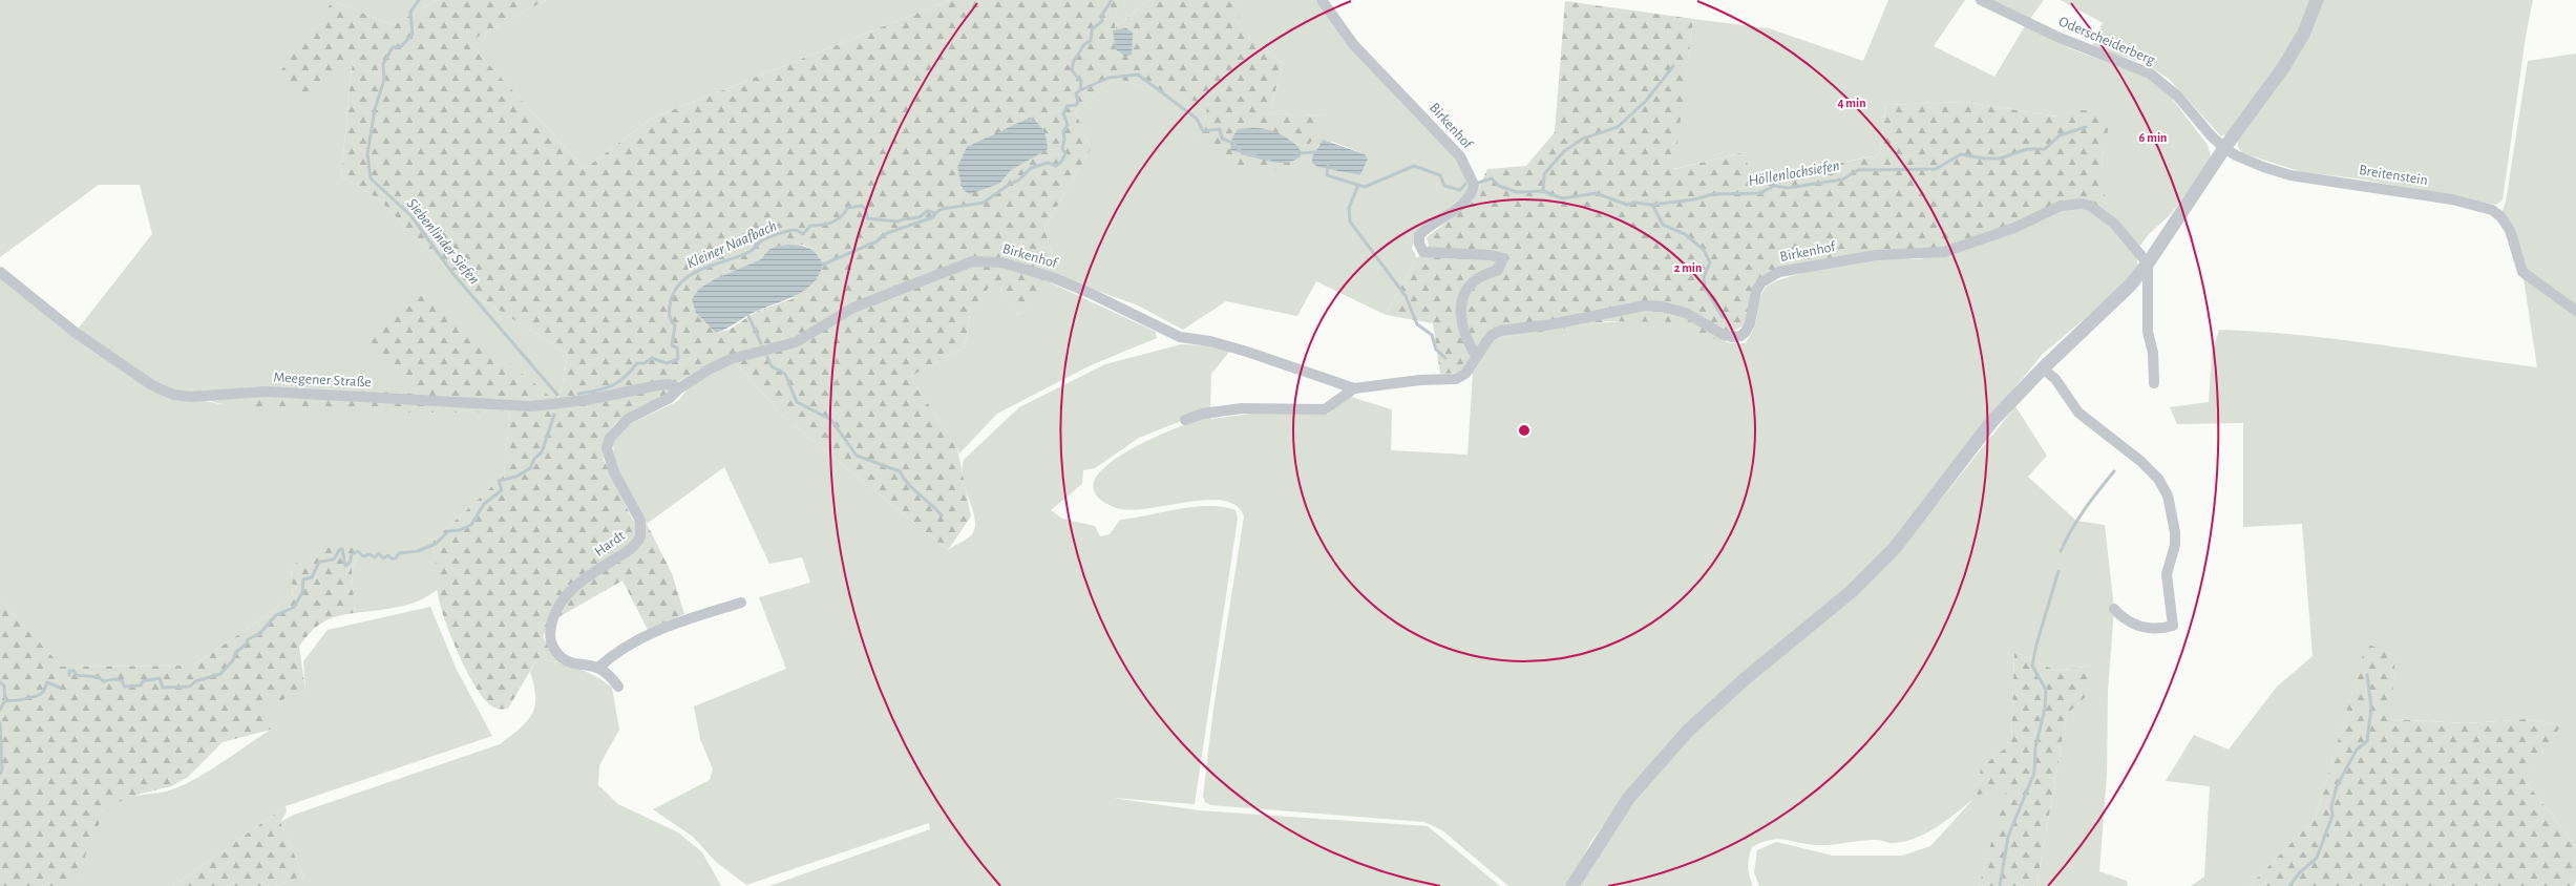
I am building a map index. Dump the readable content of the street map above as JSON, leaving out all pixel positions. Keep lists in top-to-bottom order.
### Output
{
  "streets": {
    "street": [
      "Oderscheiderberg",
      "Birkenhof",
      "Breitenstein",
      "Meegener Straße",
      "Hardt"
    ]
  },
  "crossings": [
    ["Oderscheiderberg", "Breitenstein"],
    ["Birkenhof", "Meegener Straße"],
    ["Birkenhof", "Hardt"],
    ["Meegener Straße", "Hardt"]
  ],
  "water": ["Höllenlochsiefen", "Siebenlinder Siefen", "Kleiner Naafbach"],
  "rings": ["4 min", "6 min", "2 min"]
}
